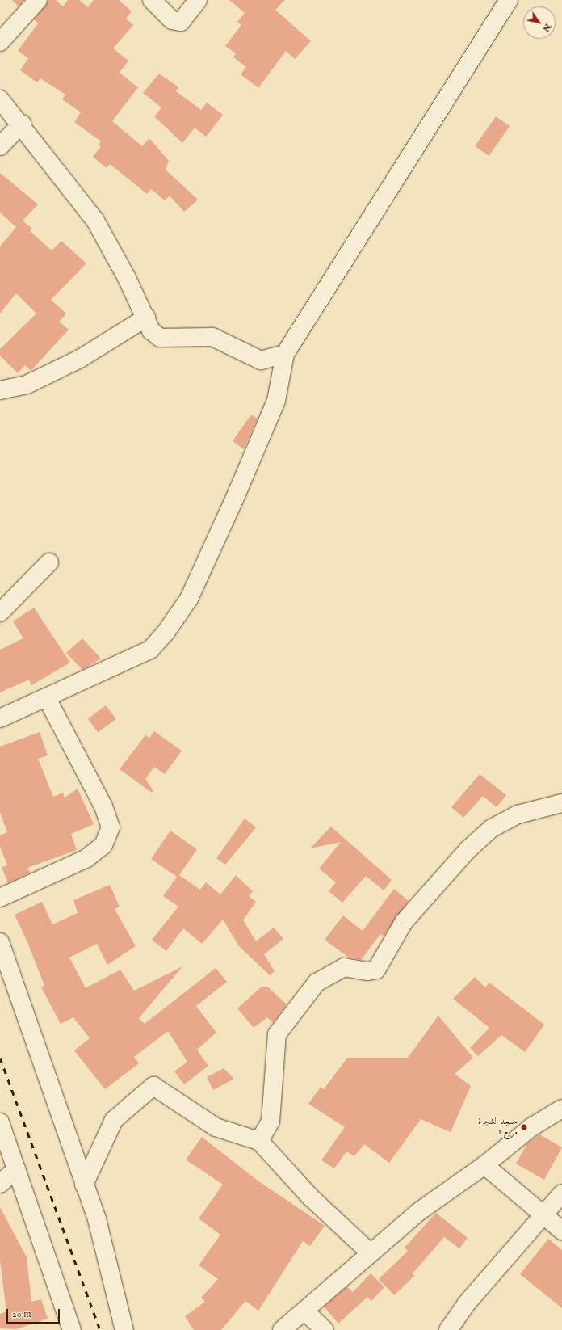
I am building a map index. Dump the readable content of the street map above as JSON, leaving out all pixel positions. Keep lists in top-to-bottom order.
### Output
{
  "places": ["مسجد الشجرة مربع 1"],
  "scale_bar": "20 m",
  "north": "bottom right"
}
